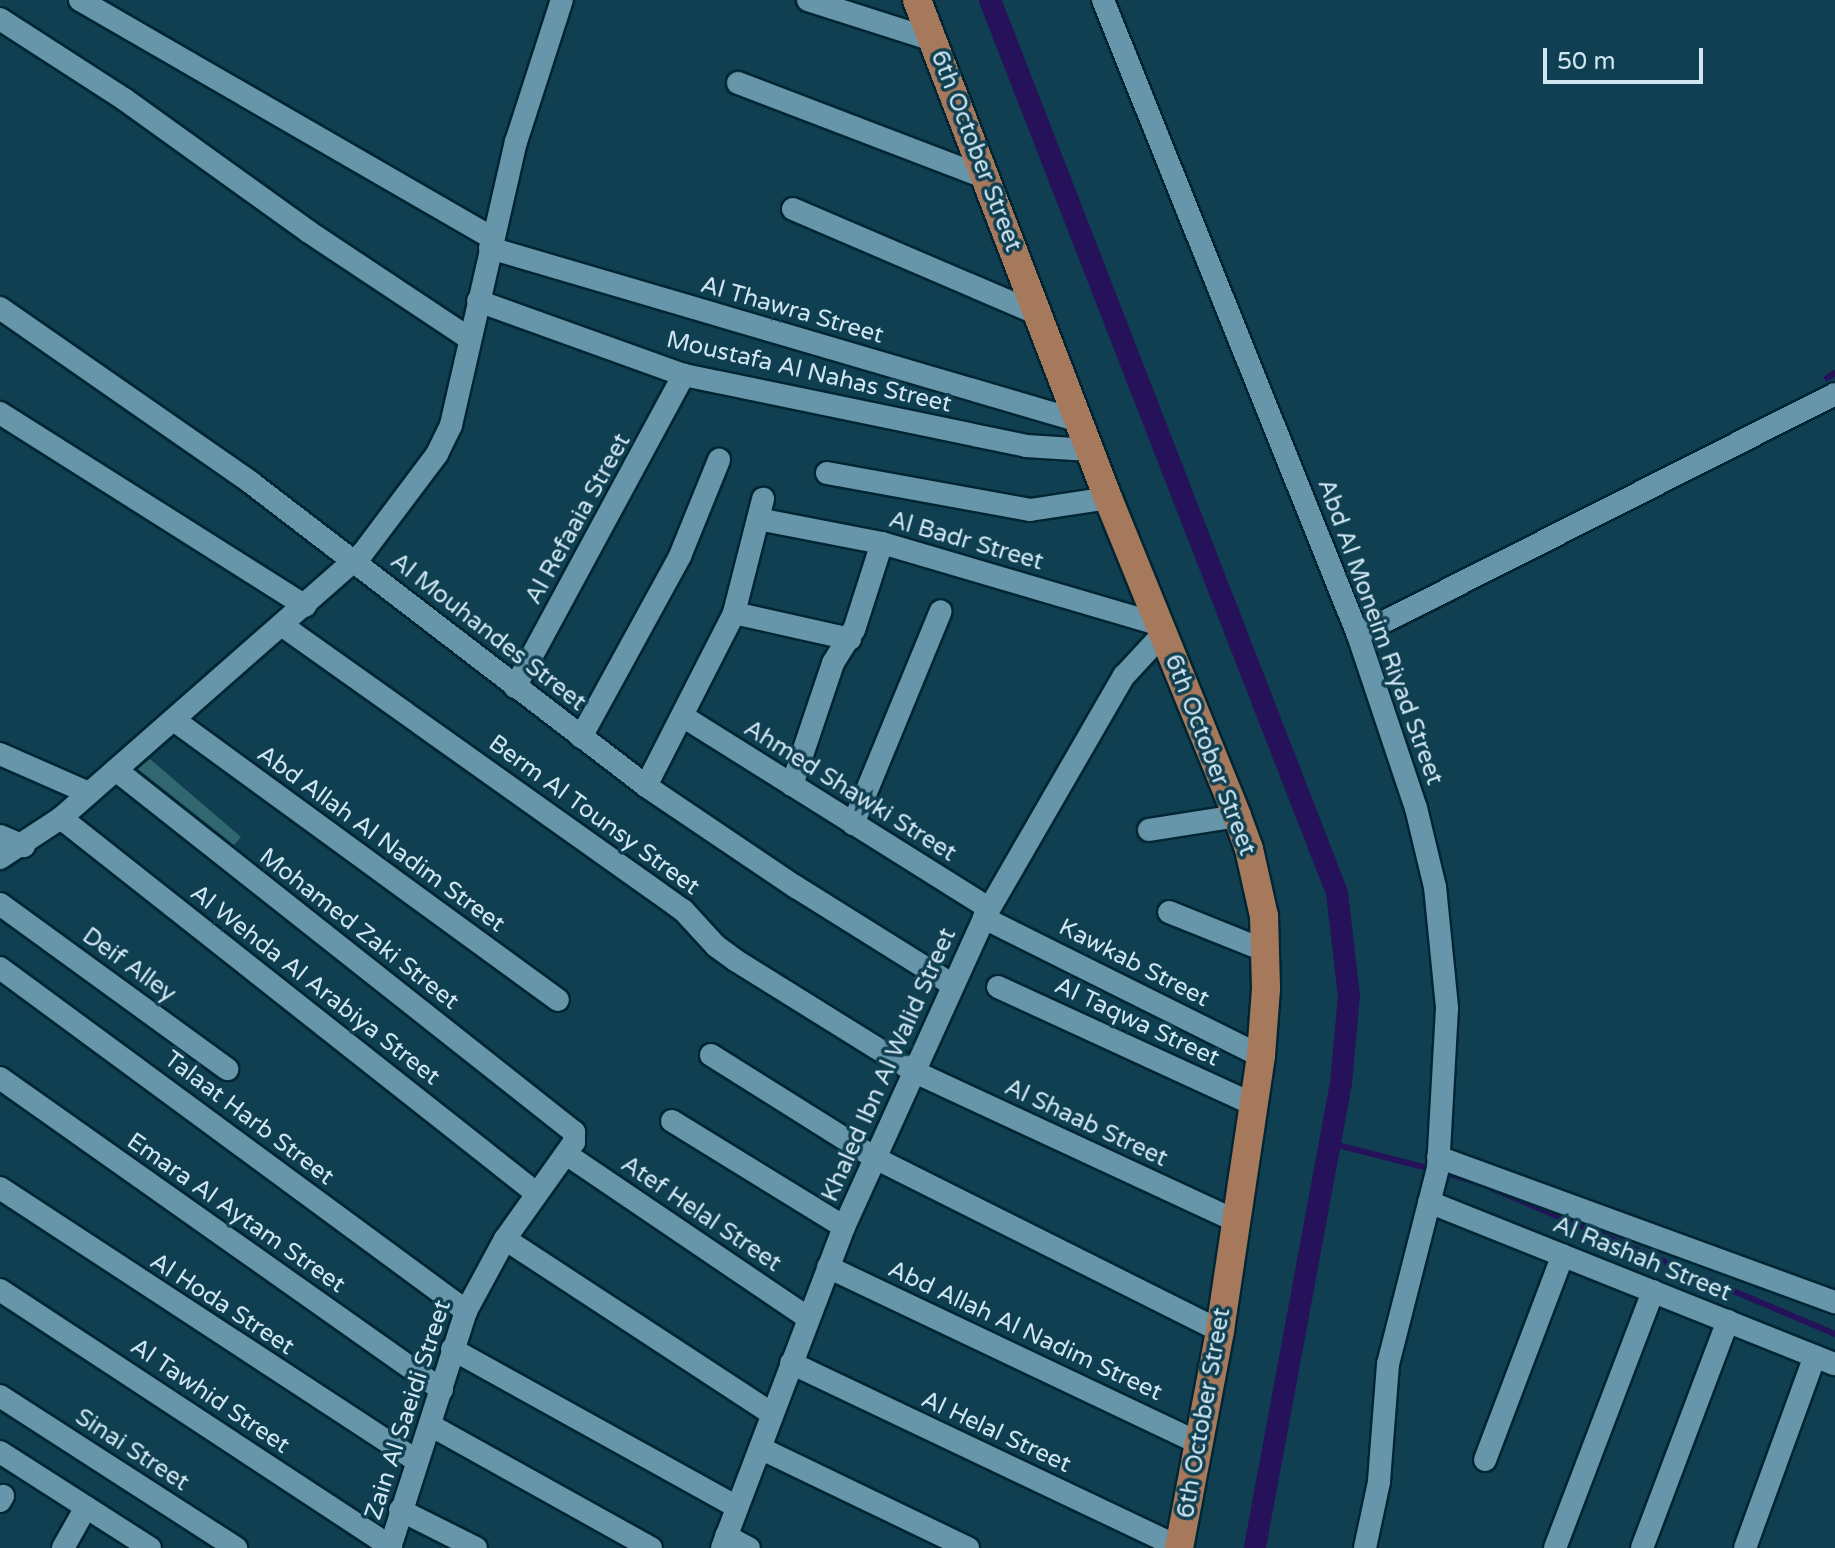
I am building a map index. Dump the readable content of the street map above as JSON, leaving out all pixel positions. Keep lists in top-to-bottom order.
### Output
{
  "streets": {
    "main road": ["6th October Street"],
    "street": [
      "Al Thawra Street",
      "Moustafa Al Nahas Street",
      "Al Refaaia Street",
      "Al Badr Street",
      "Al Mouhandes Street",
      "Abd Al Moneim Riyad Street",
      "Ahmed Shawki Street",
      "Berm Al Tounsy Street",
      "Abd Allah Al Nadim Street",
      "Mohamed Zaki Street",
      "Kawkab Street",
      "Deif Alley",
      "Al Wehda Al Arabiya Street",
      "Al Taqwa Street",
      "Khaled Ibn Al Walid Street",
      "Talaat Harb Street",
      "Al Shaab Street",
      "Emara Al Aytam Street",
      "Atef Helal Street",
      "Al Rashah Street",
      "Al Hoda Street",
      "Al Tawhid Street",
      "Zain Al Saeidi Street",
      "Al Helal Street",
      "Sinai Street"
    ]
  },
  "crossings": [
    ["6th October Street", "Al Thawra Street"],
    ["6th October Street", "Moustafa Al Nahas Street"],
    ["6th October Street", "Al Badr Street"],
    ["6th October Street", "Abd Allah Al Nadim Street"],
    ["6th October Street", "Kawkab Street"],
    ["6th October Street", "Al Taqwa Street"],
    ["6th October Street", "Khaled Ibn Al Walid Street"],
    ["6th October Street", "Al Shaab Street"],
    ["6th October Street", "Al Helal Street"],
    ["Moustafa Al Nahas Street", "Al Refaaia Street"],
    ["Al Refaaia Street", "Al Mouhandes Street"],
    ["Al Badr Street", "Khaled Ibn Al Walid Street"],
    ["Al Mouhandes Street", "Khaled Ibn Al Walid Street"],
    ["Abd Al Moneim Riyad Street", "Al Rashah Street"],
    ["Ahmed Shawki Street", "Kawkab Street"],
    ["Ahmed Shawki Street", "Khaled Ibn Al Walid Street"],
    ["Berm Al Tounsy Street", "Khaled Ibn Al Walid Street"],
    ["Berm Al Tounsy Street", "Al Shaab Street"],
    ["Abd Allah Al Nadim Street", "Khaled Ibn Al Walid Street"],
    ["Mohamed Zaki Street", "Zain Al Saeidi Street"],
    ["Kawkab Street", "Khaled Ibn Al Walid Street"],
    ["Al Wehda Al Arabiya Street", "Zain Al Saeidi Street"],
    ["Khaled Ibn Al Walid Street", "Al Shaab Street"],
    ["Khaled Ibn Al Walid Street", "Atef Helal Street"],
    ["Khaled Ibn Al Walid Street", "Al Helal Street"],
    ["Talaat Harb Street", "Zain Al Saeidi Street"],
    ["Emara Al Aytam Street", "Zain Al Saeidi Street"],
    ["Atef Helal Street", "Zain Al Saeidi Street"],
    ["Al Hoda Street", "Zain Al Saeidi Street"],
    ["Al Tawhid Street", "Zain Al Saeidi Street"]
  ],
  "scale_bar": "50 m"
}
